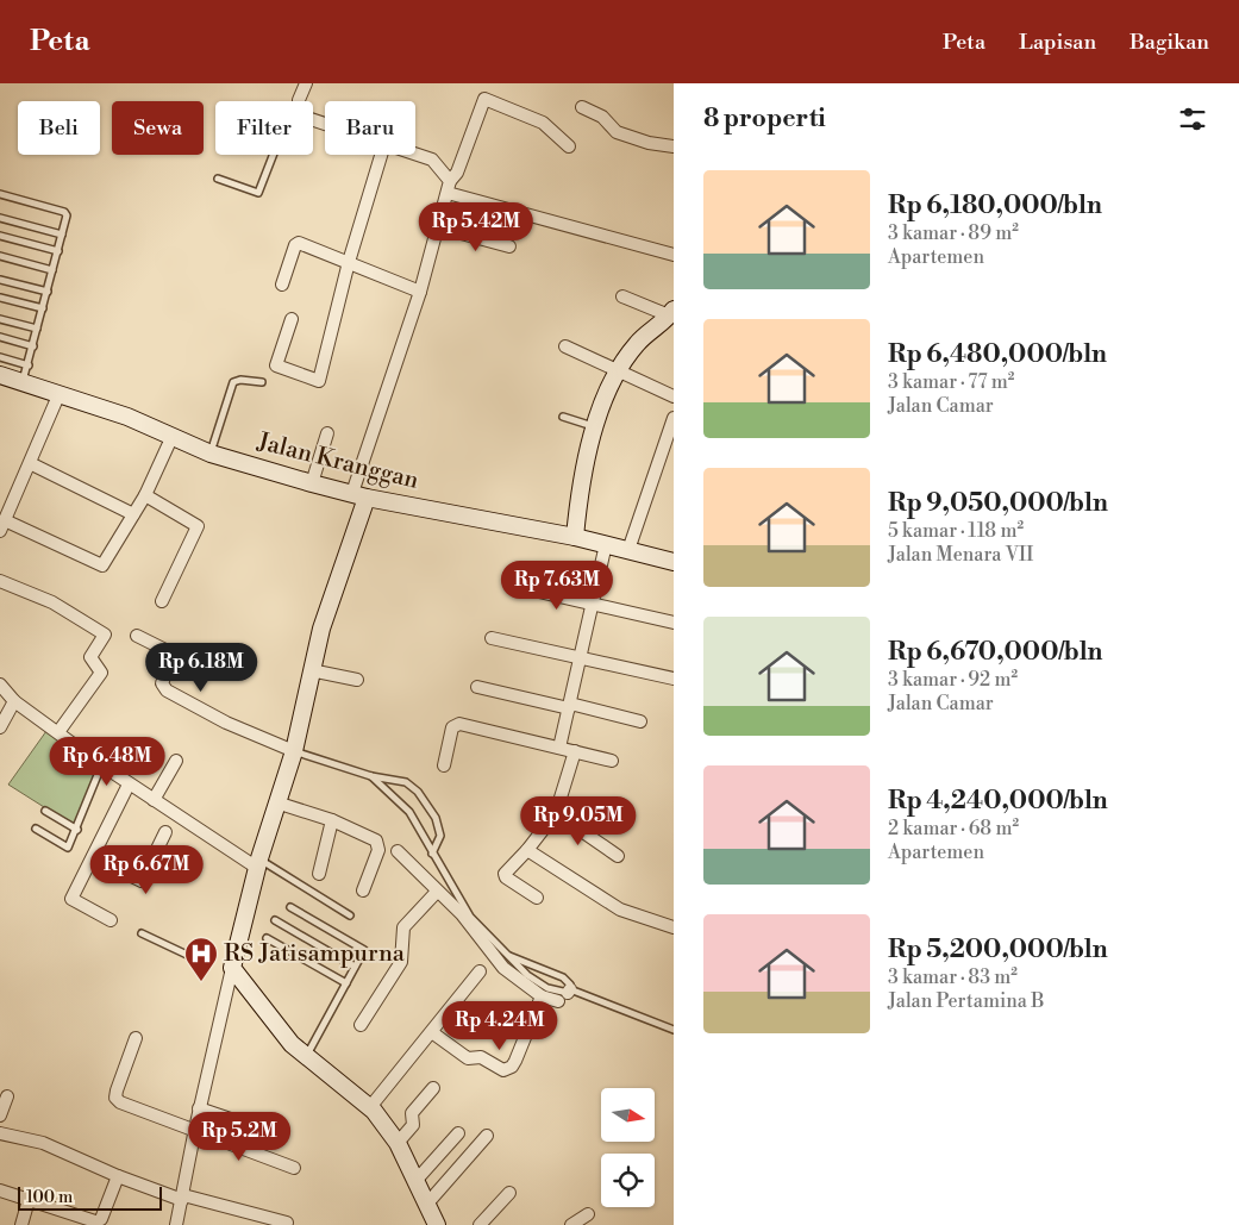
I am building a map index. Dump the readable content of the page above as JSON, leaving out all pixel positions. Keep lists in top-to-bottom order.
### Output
{
  "streets": {
    "street": ["Jalan Kranggan"]
  },
  "places": {
    "hospital": ["RS Jatisampurna"]
  },
  "scale_bar": "100 m",
  "north": "right",
  "page": {
    "header": "Peta",
    "nav": ["Peta", "Lapisan", "Bagikan"],
    "heading": "8 properti",
    "chip": [
      "Beli",
      "Sewa",
      "Filter",
      "Baru"
    ],
    "list": [
      {
        "name": "Rp 6,180,000/bln",
        "note": "3 kamar · 89 m² · Apartemen"
      },
      {
        "name": "Rp 6,480,000/bln",
        "note": "3 kamar · 77 m² · Jalan Camar"
      },
      {
        "name": "Rp 9,050,000/bln",
        "note": "5 kamar · 118 m² · Jalan Menara VII"
      },
      {
        "name": "Rp 6,670,000/bln",
        "note": "3 kamar · 92 m² · Jalan Camar"
      },
      {
        "name": "Rp 4,240,000/bln",
        "note": "2 kamar · 68 m² · Apartemen"
      },
      {
        "name": "Rp 5,200,000/bln",
        "note": "3 kamar · 83 m² · Jalan Pertamina B"
      }
    ],
    "price": [
      "Rp 5.42M",
      "Rp 7.63M",
      "Rp 6.18M",
      "Rp 6.48M",
      "Rp 9.05M",
      "Rp 6.67M",
      "Rp 4.24M",
      "Rp 5.2M"
    ],
    "scale": "100 m"
  }
}
